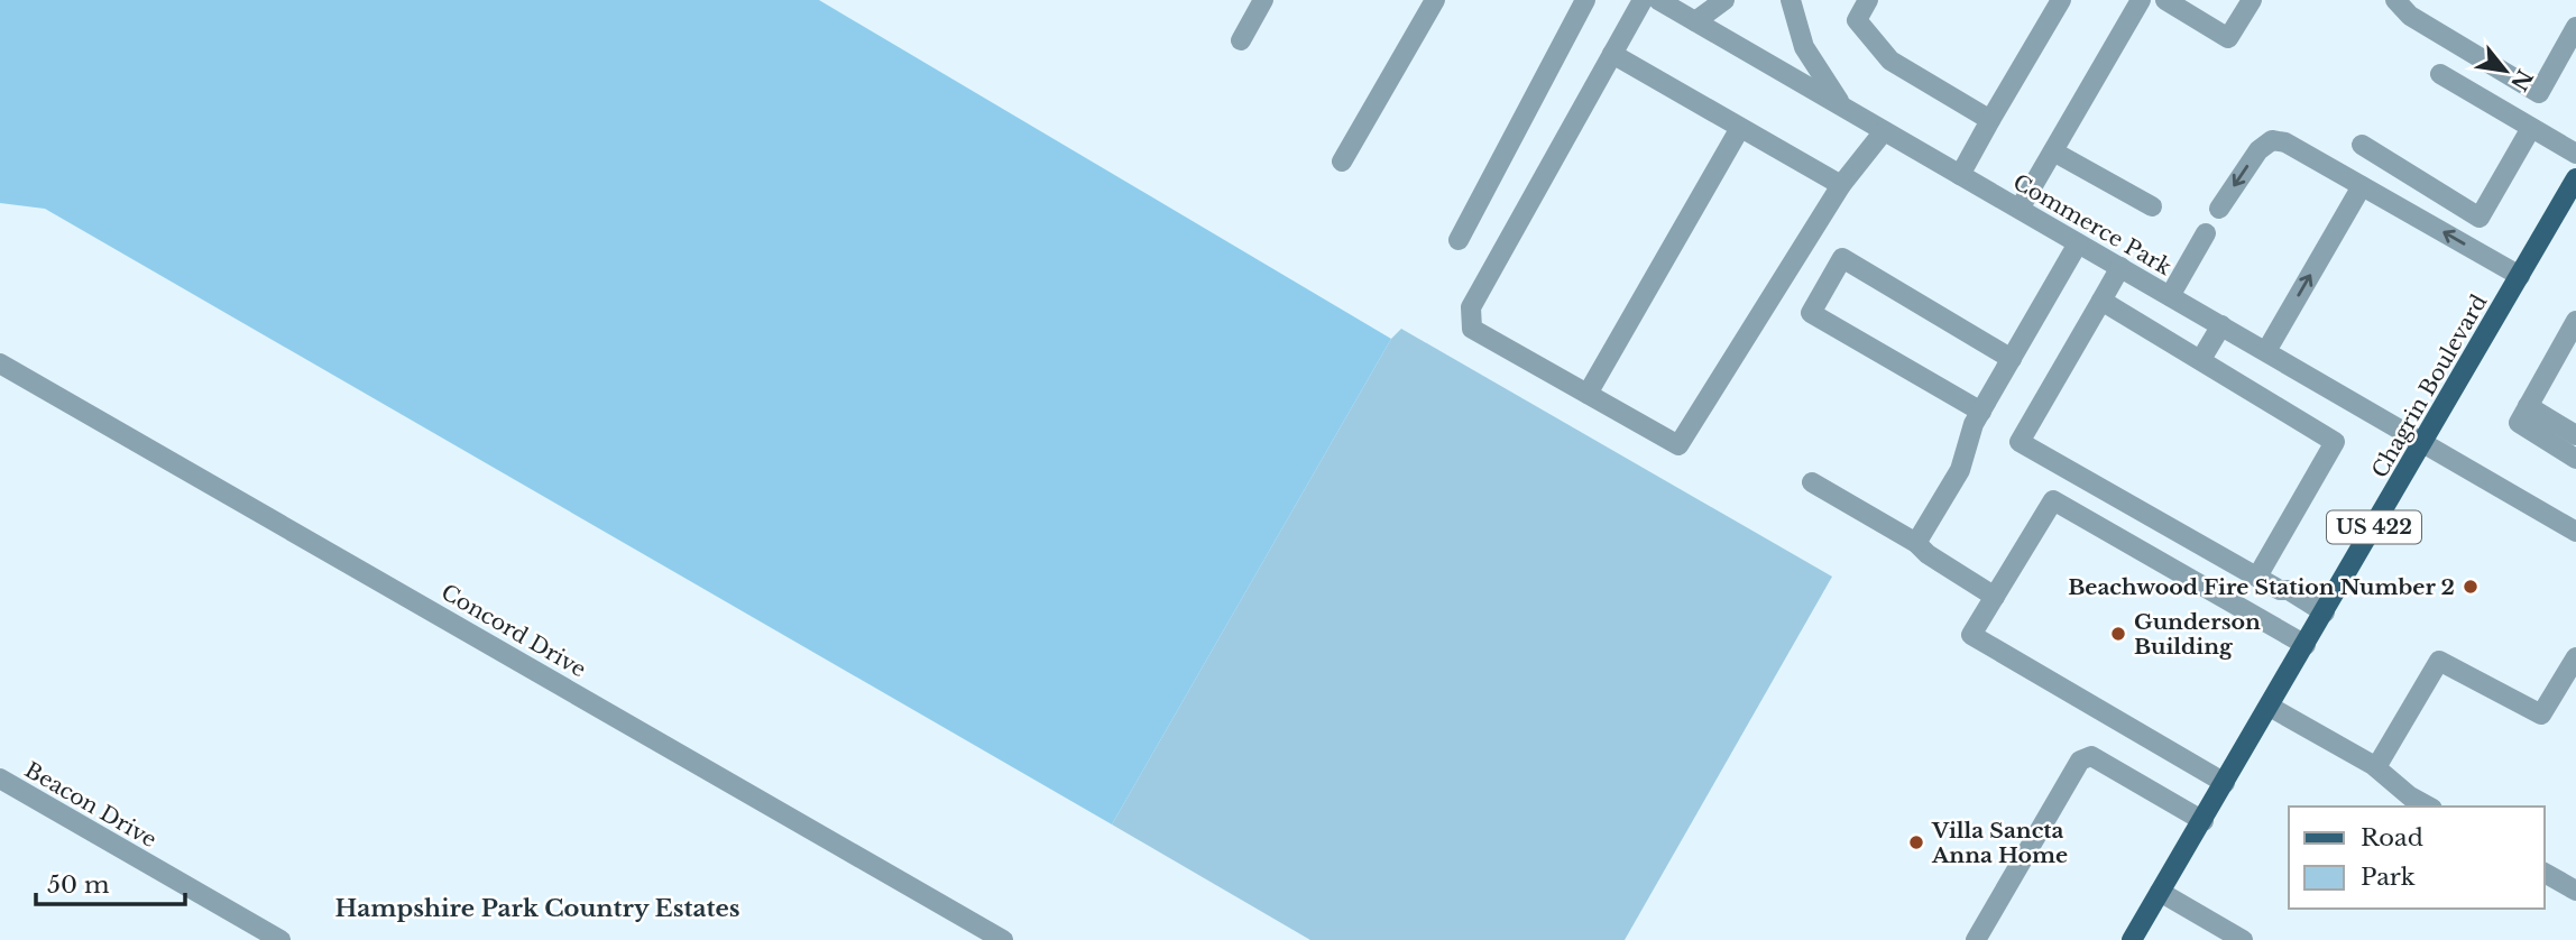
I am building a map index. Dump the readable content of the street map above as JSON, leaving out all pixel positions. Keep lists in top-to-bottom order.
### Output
{
  "streets": {
    "main road": ["Chagrin Boulevard", "US 422"],
    "street": ["Commerce Park", "Concord Drive", "Beacon Drive"]
  },
  "crossings": [
    ["Commerce Park", "Chagrin Boulevard"]
  ],
  "districts": ["Hampshire Park Country Estates"],
  "places": ["Beachwood Fire Station Number 2", "Gunderson Building", "Villa Sancta Anna Home"],
  "legend": ["Road", "Park"],
  "scale_bar": "50 m",
  "north": "bottom right"
}
